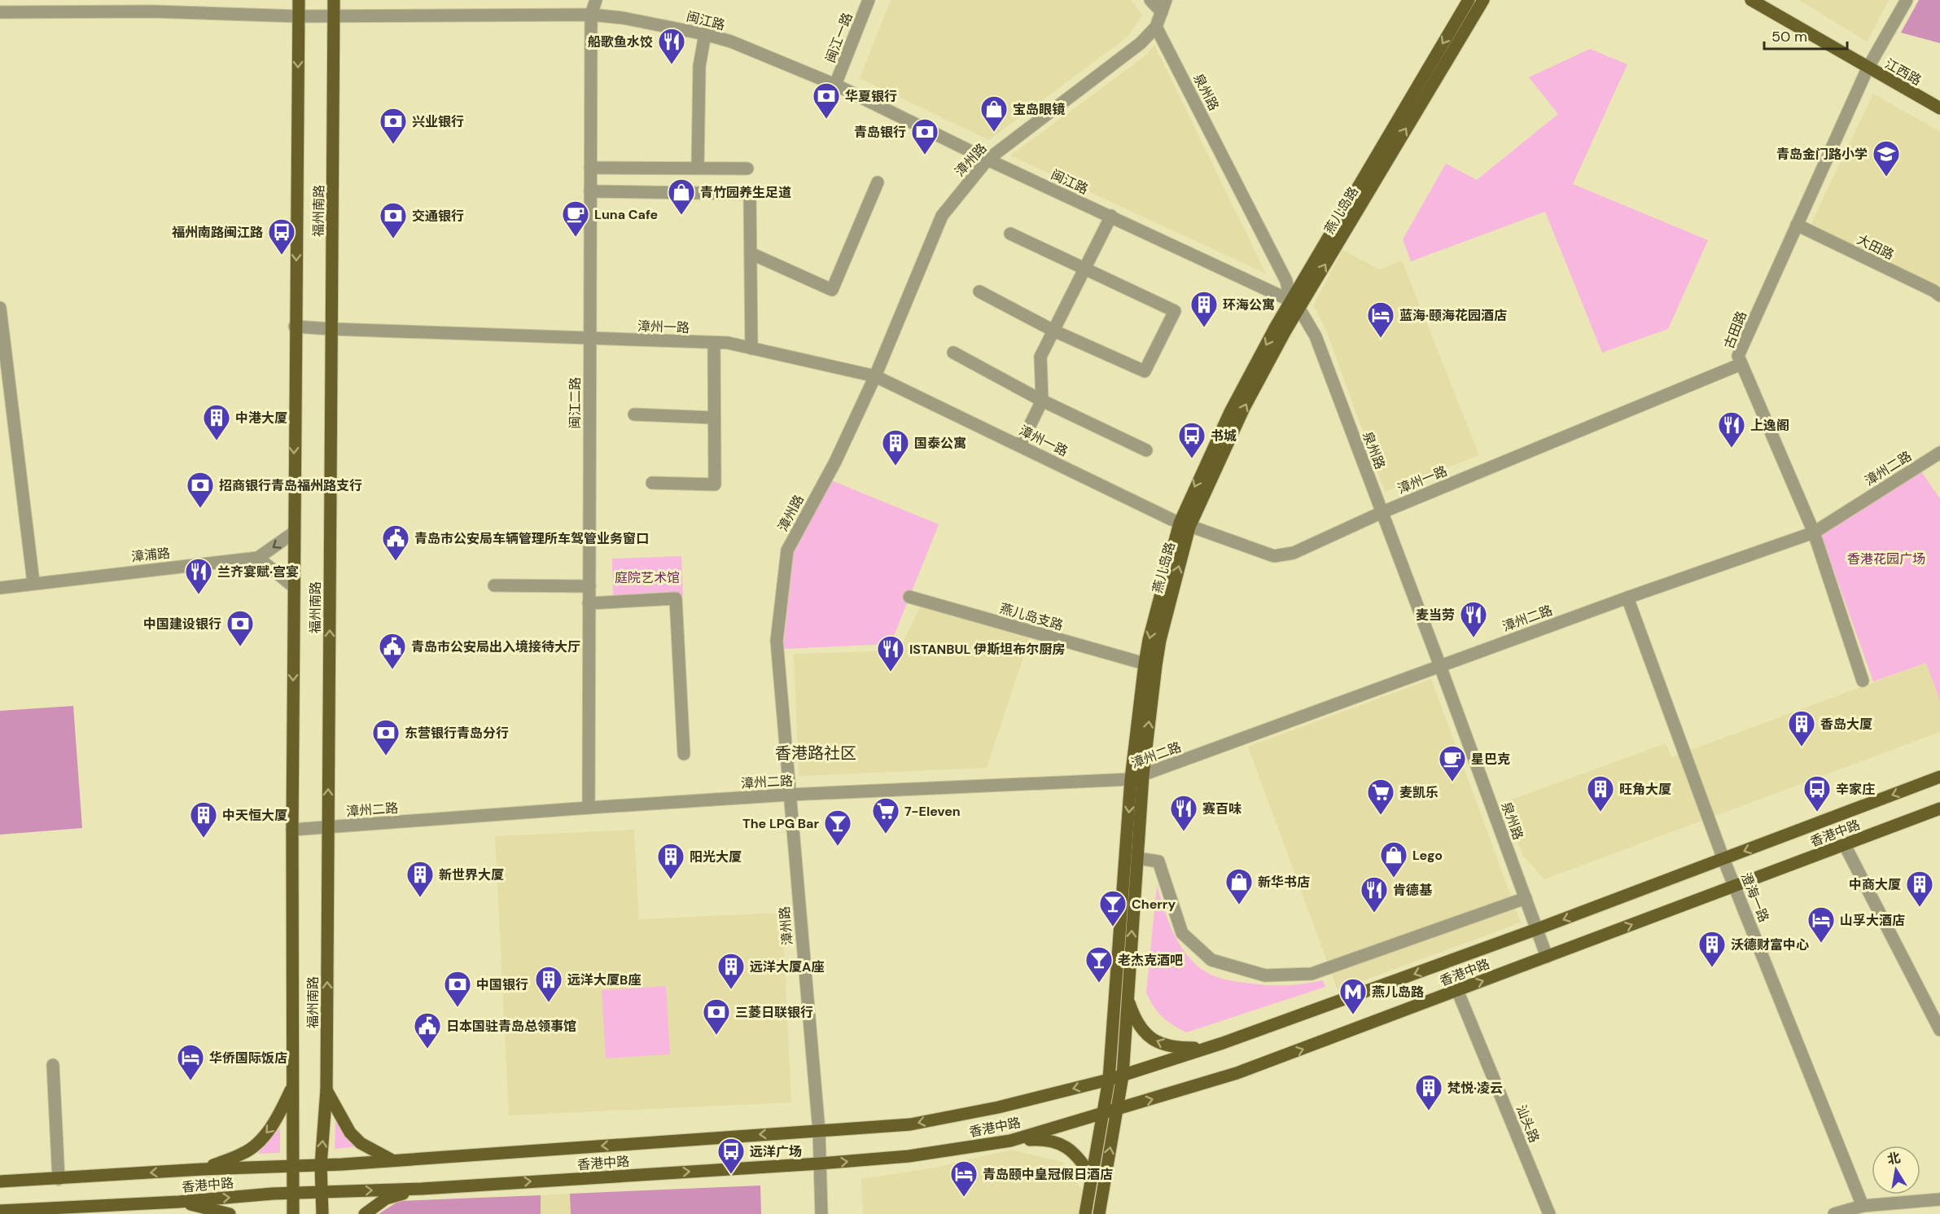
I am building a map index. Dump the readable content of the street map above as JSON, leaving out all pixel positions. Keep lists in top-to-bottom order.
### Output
{
  "streets": {
    "main road": [
      "江西路",
      "燕儿岛路",
      "福州南路",
      "香港中路"
    ],
    "street": [
      "闽江路",
      "闽江一路",
      "泉州路",
      "漳州路",
      "大田路",
      "漳州一路",
      "古田路",
      "闽江二路",
      "漳州二路",
      "漳浦路",
      "燕儿岛支路",
      "澄海一路",
      "汕头路"
    ]
  },
  "crossings": [
    ["闽江路", "闽江一路"],
    ["闽江路", "泉州路"],
    ["闽江路", "漳州路"],
    ["闽江路", "燕儿岛路"],
    ["闽江路", "福州南路"],
    ["闽江路", "闽江二路"],
    ["江西路", "古田路"],
    ["泉州路", "漳州路"],
    ["泉州路", "燕儿岛路"],
    ["泉州路", "漳州一路"],
    ["泉州路", "漳州二路"],
    ["泉州路", "香港中路"],
    ["漳州路", "漳州一路"],
    ["漳州路", "漳州二路"],
    ["漳州路", "香港中路"],
    ["燕儿岛路", "漳州一路"],
    ["燕儿岛路", "漳州二路"],
    ["燕儿岛路", "燕儿岛支路"],
    ["燕儿岛路", "香港中路"],
    ["福州南路", "漳州一路"],
    ["福州南路", "漳州二路"],
    ["福州南路", "香港中路"],
    ["大田路", "古田路"],
    ["漳州一路", "古田路"],
    ["漳州一路", "闽江二路"],
    ["古田路", "漳州二路"],
    ["闽江二路", "漳州二路"],
    ["漳州二路", "澄海一路"],
    ["香港中路", "澄海一路"],
    ["香港中路", "汕头路"]
  ],
  "districts": ["香港路社区"],
  "parks": ["香港花园广场", "庭院艺术馆"],
  "places": {
    "restaurant": [
      "船歌鱼水饺",
      "上逸阁",
      "兰齐宴赋·宫宴",
      "麦当劳",
      "ISTANBUL 伊斯坦布尔厨房",
      "赛百味",
      "肯德基"
    ],
    "bank": [
      "华夏银行",
      "兴业银行",
      "青岛银行",
      "交通银行",
      "招商银行青岛福州路支行",
      "中国建设银行",
      "东营银行青岛分行",
      "中国银行",
      "三菱日联银行"
    ],
    "shop": [
      "宝岛眼镜",
      "青竹园养生足道",
      "Lego",
      "新华书店"
    ],
    "school or university": ["青岛金门路小学"],
    "cafe": ["Luna Cafe", "星巴克"],
    "bus stop": [
      "福州南路闽江路",
      "书城",
      "辛家庄",
      "远洋广场"
    ],
    "building": [
      "环海公寓",
      "中港大厦",
      "国泰公寓",
      "香岛大厦",
      "旺角大厦",
      "中天恒大厦",
      "阳光大厦",
      "新世界大厦",
      "中商大厦",
      "沃德财富中心",
      "远洋大厦A座",
      "远洋大厦B座",
      "梵悦·凌云"
    ],
    "hotel": [
      "蓝海·颐海花园酒店",
      "山孚大酒店",
      "华侨国际饭店",
      "青岛颐中皇冠假日酒店"
    ],
    "public building": ["青岛市公安局车辆管理所车驾管业务窗口", "青岛市公安局出入境接待大厅", "日本国驻青岛总领事馆"],
    "supermarket": ["麦凯乐", "7-Eleven"],
    "bar": ["The LPG Bar", "Cherry", "老杰克酒吧"],
    "metro station": ["燕儿岛路"]
  },
  "scale_bar": "50 m",
  "north": "top"
}
